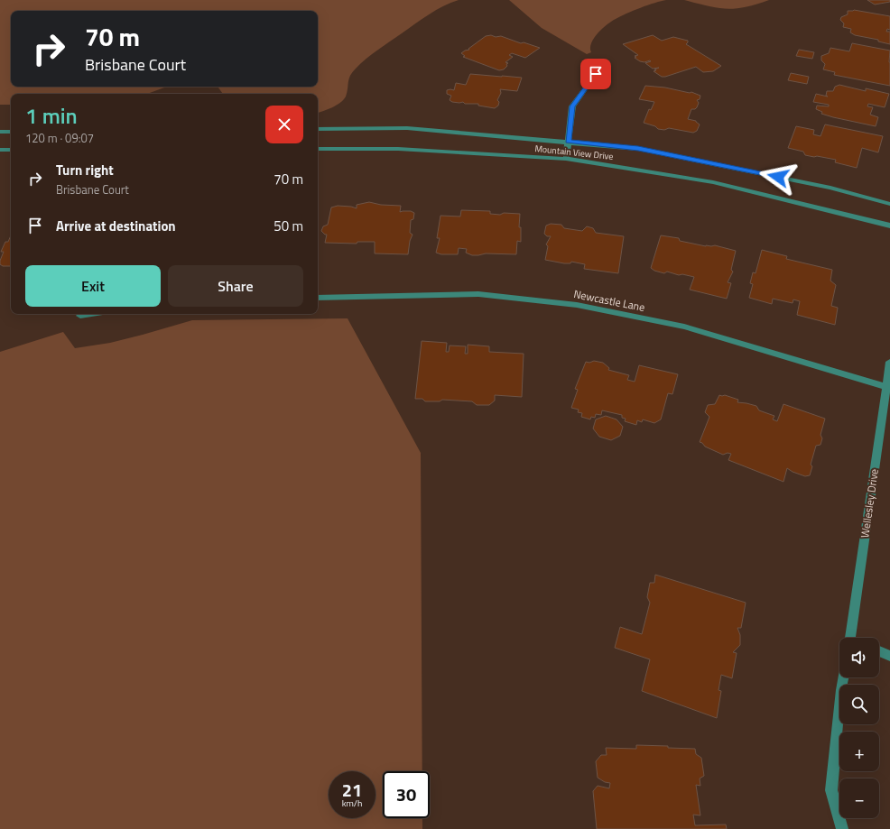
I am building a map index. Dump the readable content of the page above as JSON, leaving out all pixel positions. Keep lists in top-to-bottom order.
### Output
{
  "streets": {
    "street": ["Mountain View Drive", "Newcastle Lane", "Wellesley Drive"]
  },
  "crossings": [
    ["Newcastle Lane", "Wellesley Drive"]
  ],
  "page": {
    "turn": ["70 m", "Brisbane Court"],
    "heading": ["1 min", "120 m · 09:07"],
    "list": [
      {
        "name": "Turn right",
        "note": "Brisbane Court",
        "value": "70 m"
      },
      {
        "name": "Arrive at destination",
        "value": "50 m"
      }
    ],
    "buttons": ["Exit", "Share"],
    "map_buttons": ["+", "−"],
    "speed": "21 km/h",
    "limit": "30"
  }
}
